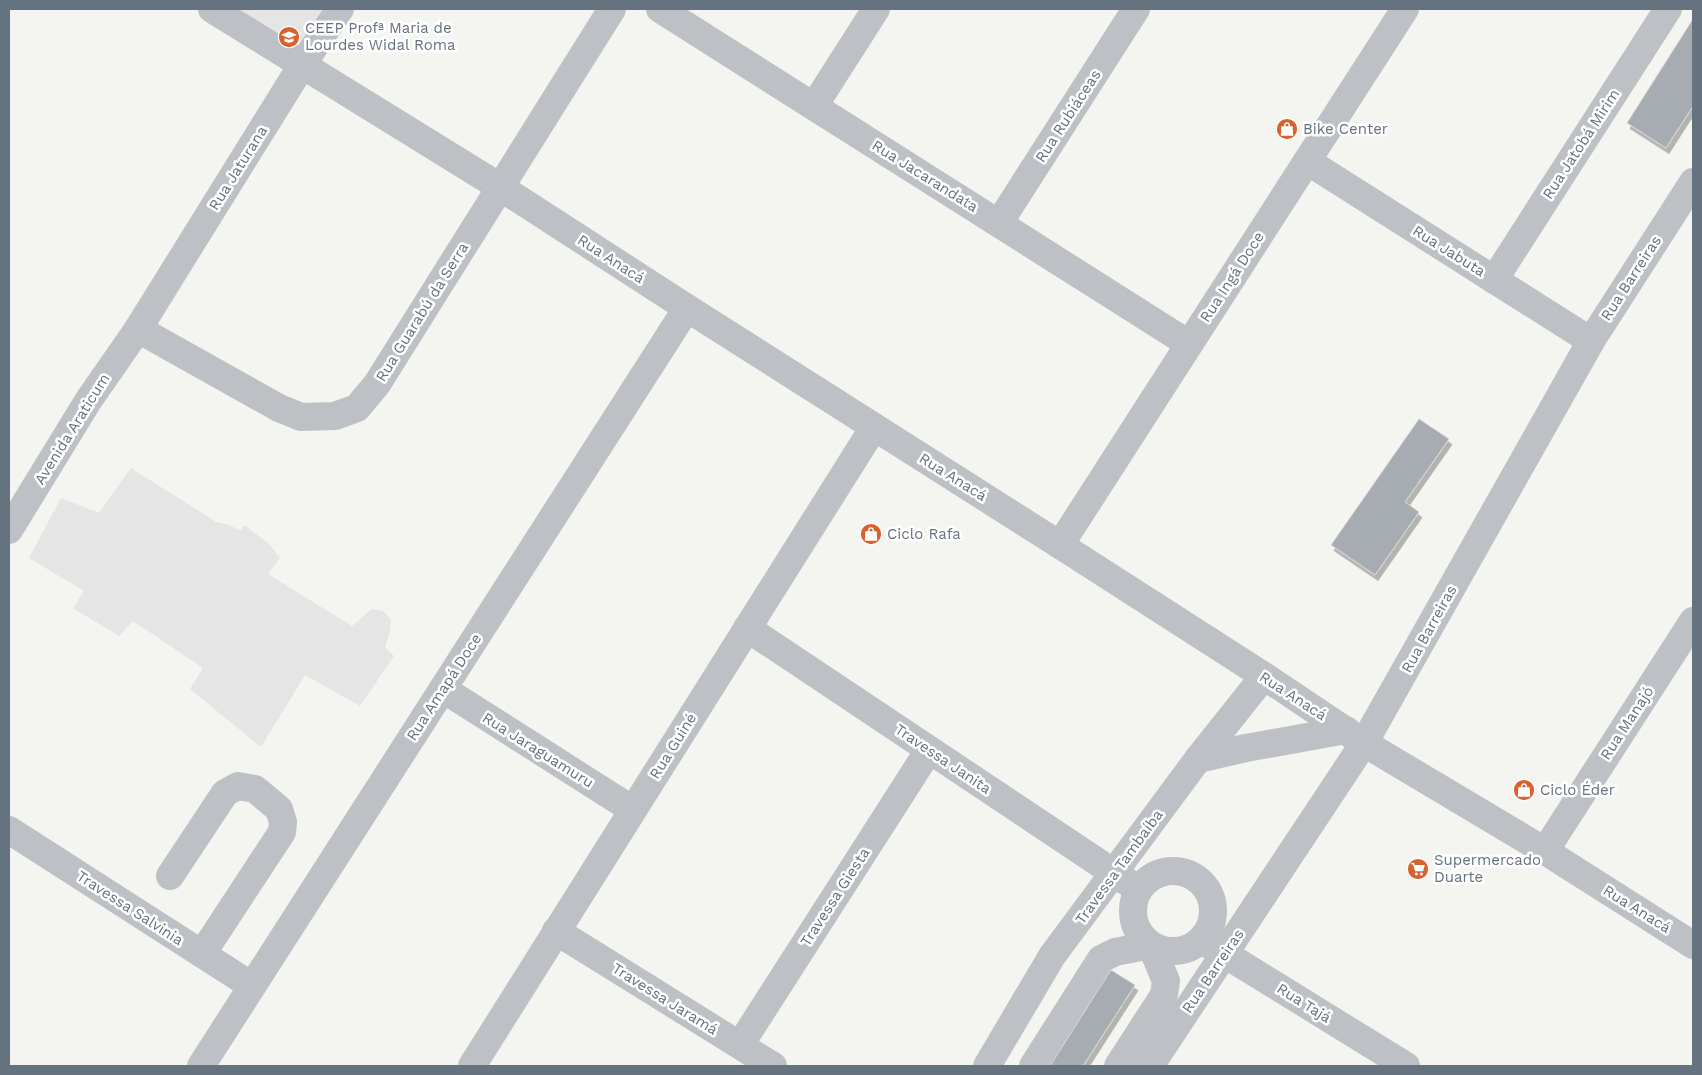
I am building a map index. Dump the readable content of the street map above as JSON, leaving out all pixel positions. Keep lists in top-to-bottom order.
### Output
{
  "streets": {
    "street": [
      "Rua Rubiáceas",
      "Rua Jatobá Mirim",
      "Rua Jaturana",
      "Rua Jacarandata",
      "Rua Jabuta",
      "Rua Anacá",
      "Rua Ingá Doce",
      "Rua Barreiras",
      "Rua Guarabú da Serra",
      "Avenida Araticum",
      "Rua Amapá Doce",
      "Rua Manajó",
      "Rua Guiné",
      "Rua Jaraguamuru",
      "Travessa Janita",
      "Travessa Tambaíba",
      "Travessa Giesta",
      "Travessa Salvinia",
      "Travessa Jaramá",
      "Rua Tajá"
    ]
  },
  "crossings": [
    ["Rua Rubiáceas", "Rua Jacarandata"],
    ["Rua Jatobá Mirim", "Rua Jabuta"],
    ["Rua Jaturana", "Rua Anacá"],
    ["Rua Jaturana", "Rua Guarabú da Serra"],
    ["Rua Jaturana", "Avenida Araticum"],
    ["Rua Jacarandata", "Rua Ingá Doce"],
    ["Rua Jabuta", "Rua Ingá Doce"],
    ["Rua Jabuta", "Rua Barreiras"],
    ["Rua Anacá", "Rua Ingá Doce"],
    ["Rua Anacá", "Rua Barreiras"],
    ["Rua Anacá", "Rua Guarabú da Serra"],
    ["Rua Anacá", "Rua Amapá Doce"],
    ["Rua Anacá", "Rua Manajó"],
    ["Rua Anacá", "Rua Guiné"],
    ["Rua Anacá", "Travessa Tambaíba"],
    ["Rua Barreiras", "Travessa Janita"],
    ["Rua Barreiras", "Rua Tajá"],
    ["Rua Guarabú da Serra", "Avenida Araticum"],
    ["Rua Amapá Doce", "Rua Jaraguamuru"],
    ["Rua Amapá Doce", "Travessa Salvinia"],
    ["Rua Guiné", "Rua Jaraguamuru"],
    ["Rua Guiné", "Travessa Janita"],
    ["Rua Guiné", "Travessa Jaramá"],
    ["Travessa Janita", "Travessa Tambaíba"],
    ["Travessa Janita", "Travessa Giesta"],
    ["Travessa Janita", "Rua Tajá"],
    ["Travessa Giesta", "Travessa Jaramá"]
  ],
  "places": {
    "school or university": ["CEEP Profª Maria de Lourdes Widal Roma"],
    "shop": ["Bike Center", "Ciclo Rafa", "Ciclo Éder"],
    "supermarket": ["Supermercado Duarte"]
  }
}
